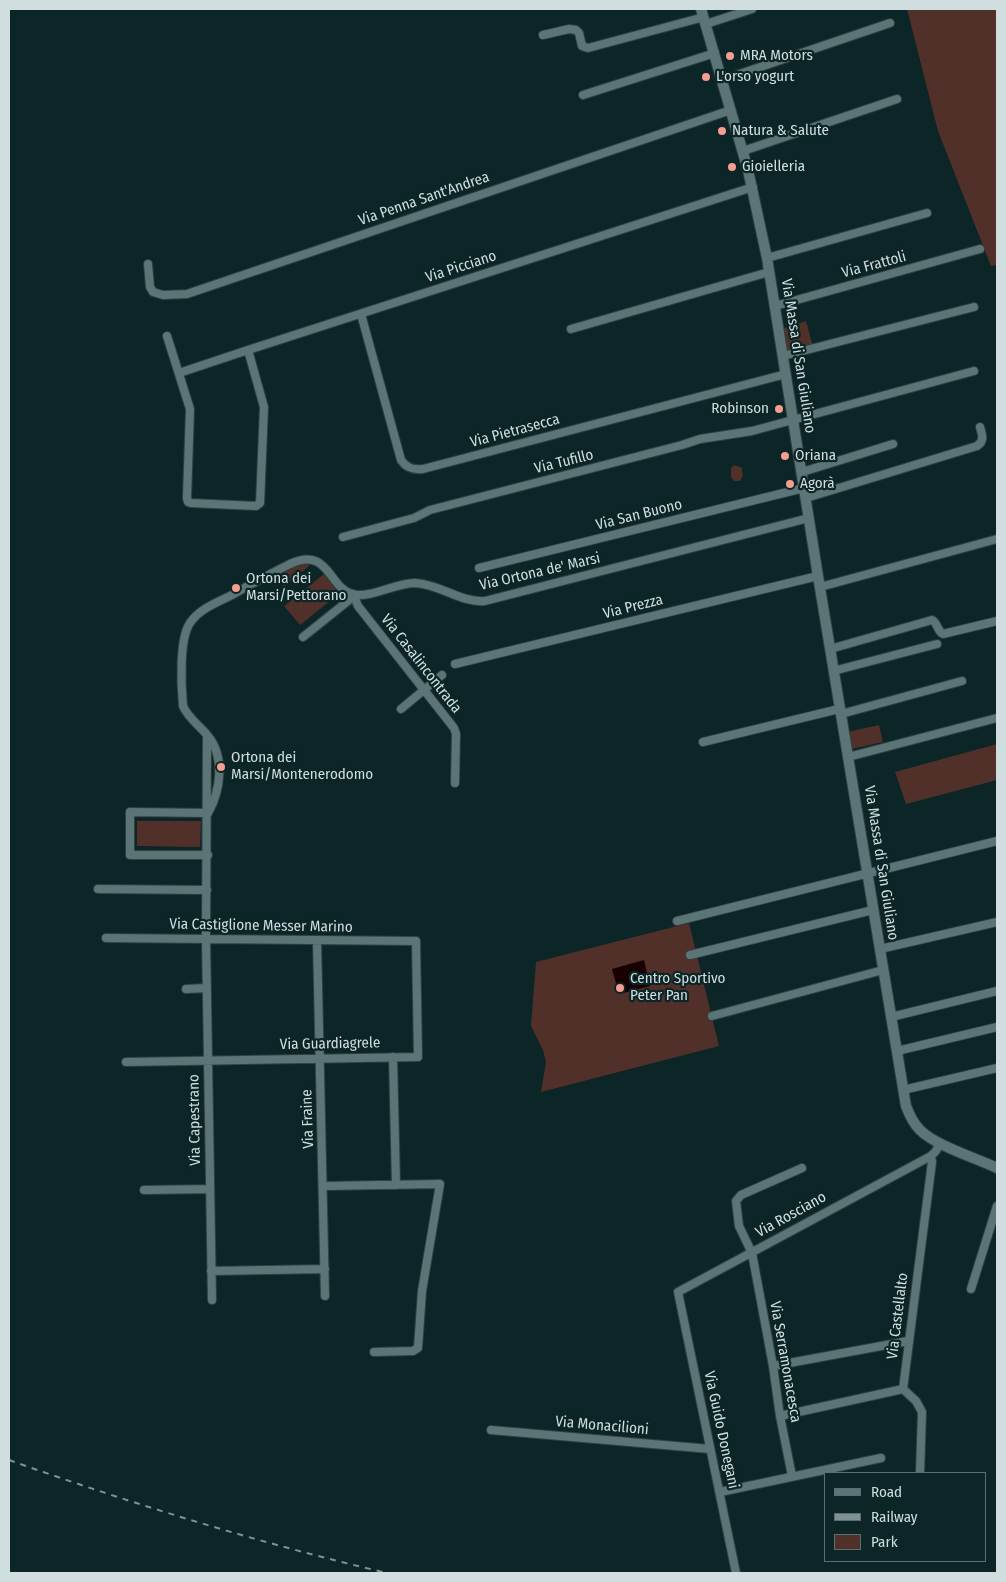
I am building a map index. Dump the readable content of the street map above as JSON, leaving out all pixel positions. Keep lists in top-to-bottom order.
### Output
{
  "streets": {
    "street": [
      "Via Penna Sant'Andrea",
      "Via Frattoli",
      "Via Picciano",
      "Via Massa di San Giuliano",
      "Via Pietrasecca",
      "Via Tufillo",
      "Via San Buono",
      "Via Ortona de' Marsi",
      "Via Prezza",
      "Via Casalincontrada",
      "Via Castiglione Messer Marino",
      "Via Guardiagrele",
      "Via Fraine",
      "Via Capestrano",
      "Via Rosciano",
      "Via Castellalto",
      "Via Serramonacesca",
      "Via Monacilioni",
      "Via Guido Donegani"
    ]
  },
  "crossings": [
    ["Via Penna Sant'Andrea", "Via Massa di San Giuliano"],
    ["Via Frattoli", "Via Massa di San Giuliano"],
    ["Via Picciano", "Via Massa di San Giuliano"],
    ["Via Picciano", "Via Pietrasecca"],
    ["Via Massa di San Giuliano", "Via Pietrasecca"],
    ["Via Massa di San Giuliano", "Via Tufillo"],
    ["Via Massa di San Giuliano", "Via San Buono"],
    ["Via Massa di San Giuliano", "Via Ortona de' Marsi"],
    ["Via Massa di San Giuliano", "Via Prezza"],
    ["Via Ortona de' Marsi", "Via Casalincontrada"],
    ["Via Castiglione Messer Marino", "Via Guardiagrele"],
    ["Via Castiglione Messer Marino", "Via Fraine"],
    ["Via Castiglione Messer Marino", "Via Capestrano"],
    ["Via Guardiagrele", "Via Fraine"],
    ["Via Guardiagrele", "Via Capestrano"],
    ["Via Rosciano", "Via Castellalto"],
    ["Via Rosciano", "Via Serramonacesca"],
    ["Via Rosciano", "Via Guido Donegani"],
    ["Via Monacilioni", "Via Guido Donegani"]
  ],
  "places": [
    "MRA Motors",
    "L'orso yogurt",
    "Natura & Salute",
    "Gioielleria",
    "Robinson",
    "Oriana",
    "Agorà",
    "Ortona dei Marsi/Pettorano",
    "Ortona dei Marsi/Montenerodomo",
    "Centro Sportivo Peter Pan"
  ],
  "legend": ["Road", "Railway", "Park"]
}
